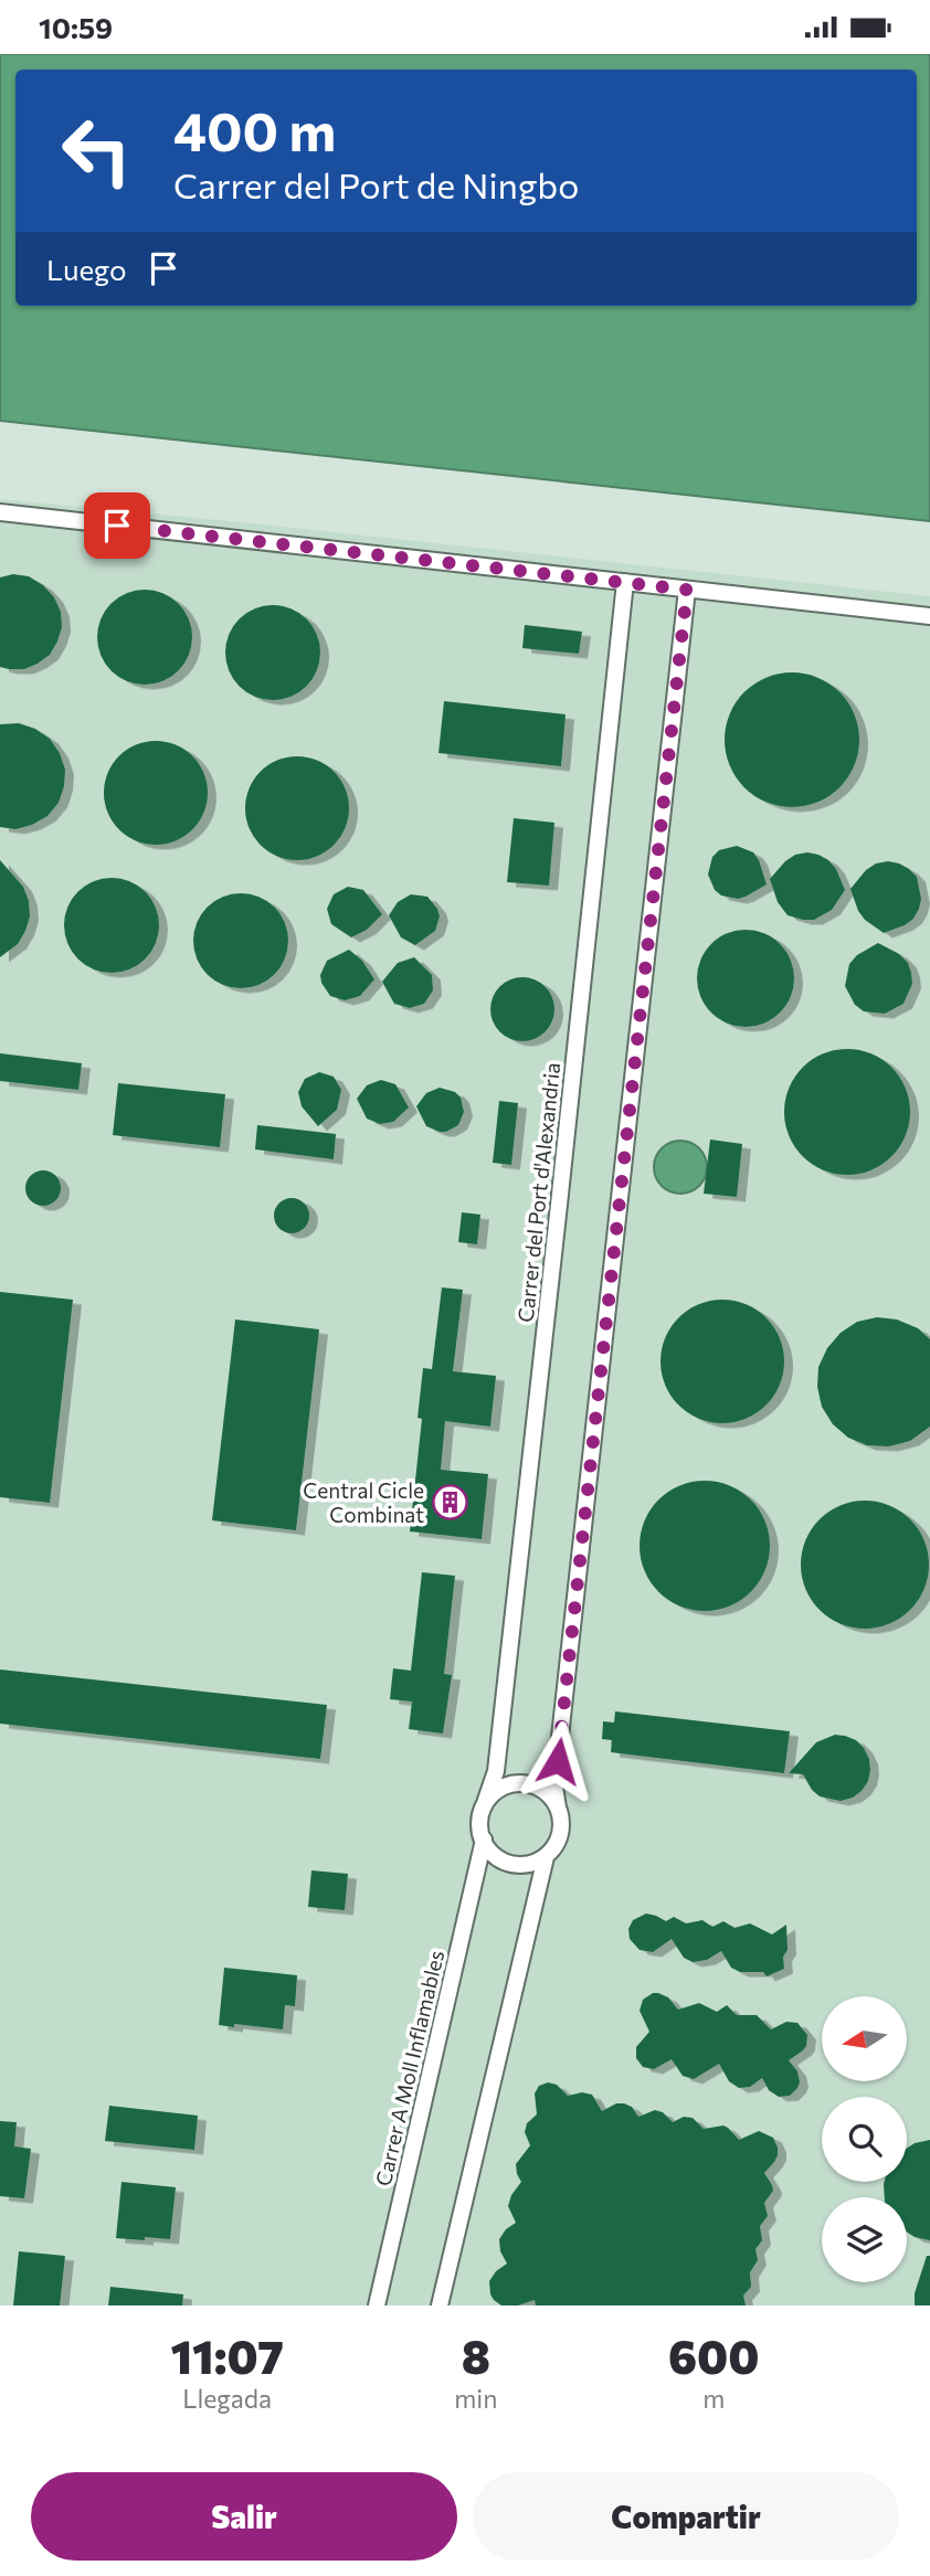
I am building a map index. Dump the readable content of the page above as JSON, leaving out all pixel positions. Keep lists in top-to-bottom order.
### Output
{
  "streets": {
    "street": ["Carrer del Port d'Alexandria", "Carrer A Moll Inflamables"]
  },
  "crossings": [
    ["Carrer del Port d'Alexandria", "Carrer A Moll Inflamables"]
  ],
  "places": {
    "building": ["Central Cicle Combinat"]
  },
  "north": "left",
  "page": {
    "status": "10:59",
    "turn": ["400 m", "Carrer del Port de Ningbo"],
    "then": "Luego",
    "eta": [
      "11:07",
      "Llegada",
      "8",
      "min",
      "600",
      "m"
    ],
    "buttons": ["Salir", "Compartir"]
  }
}
